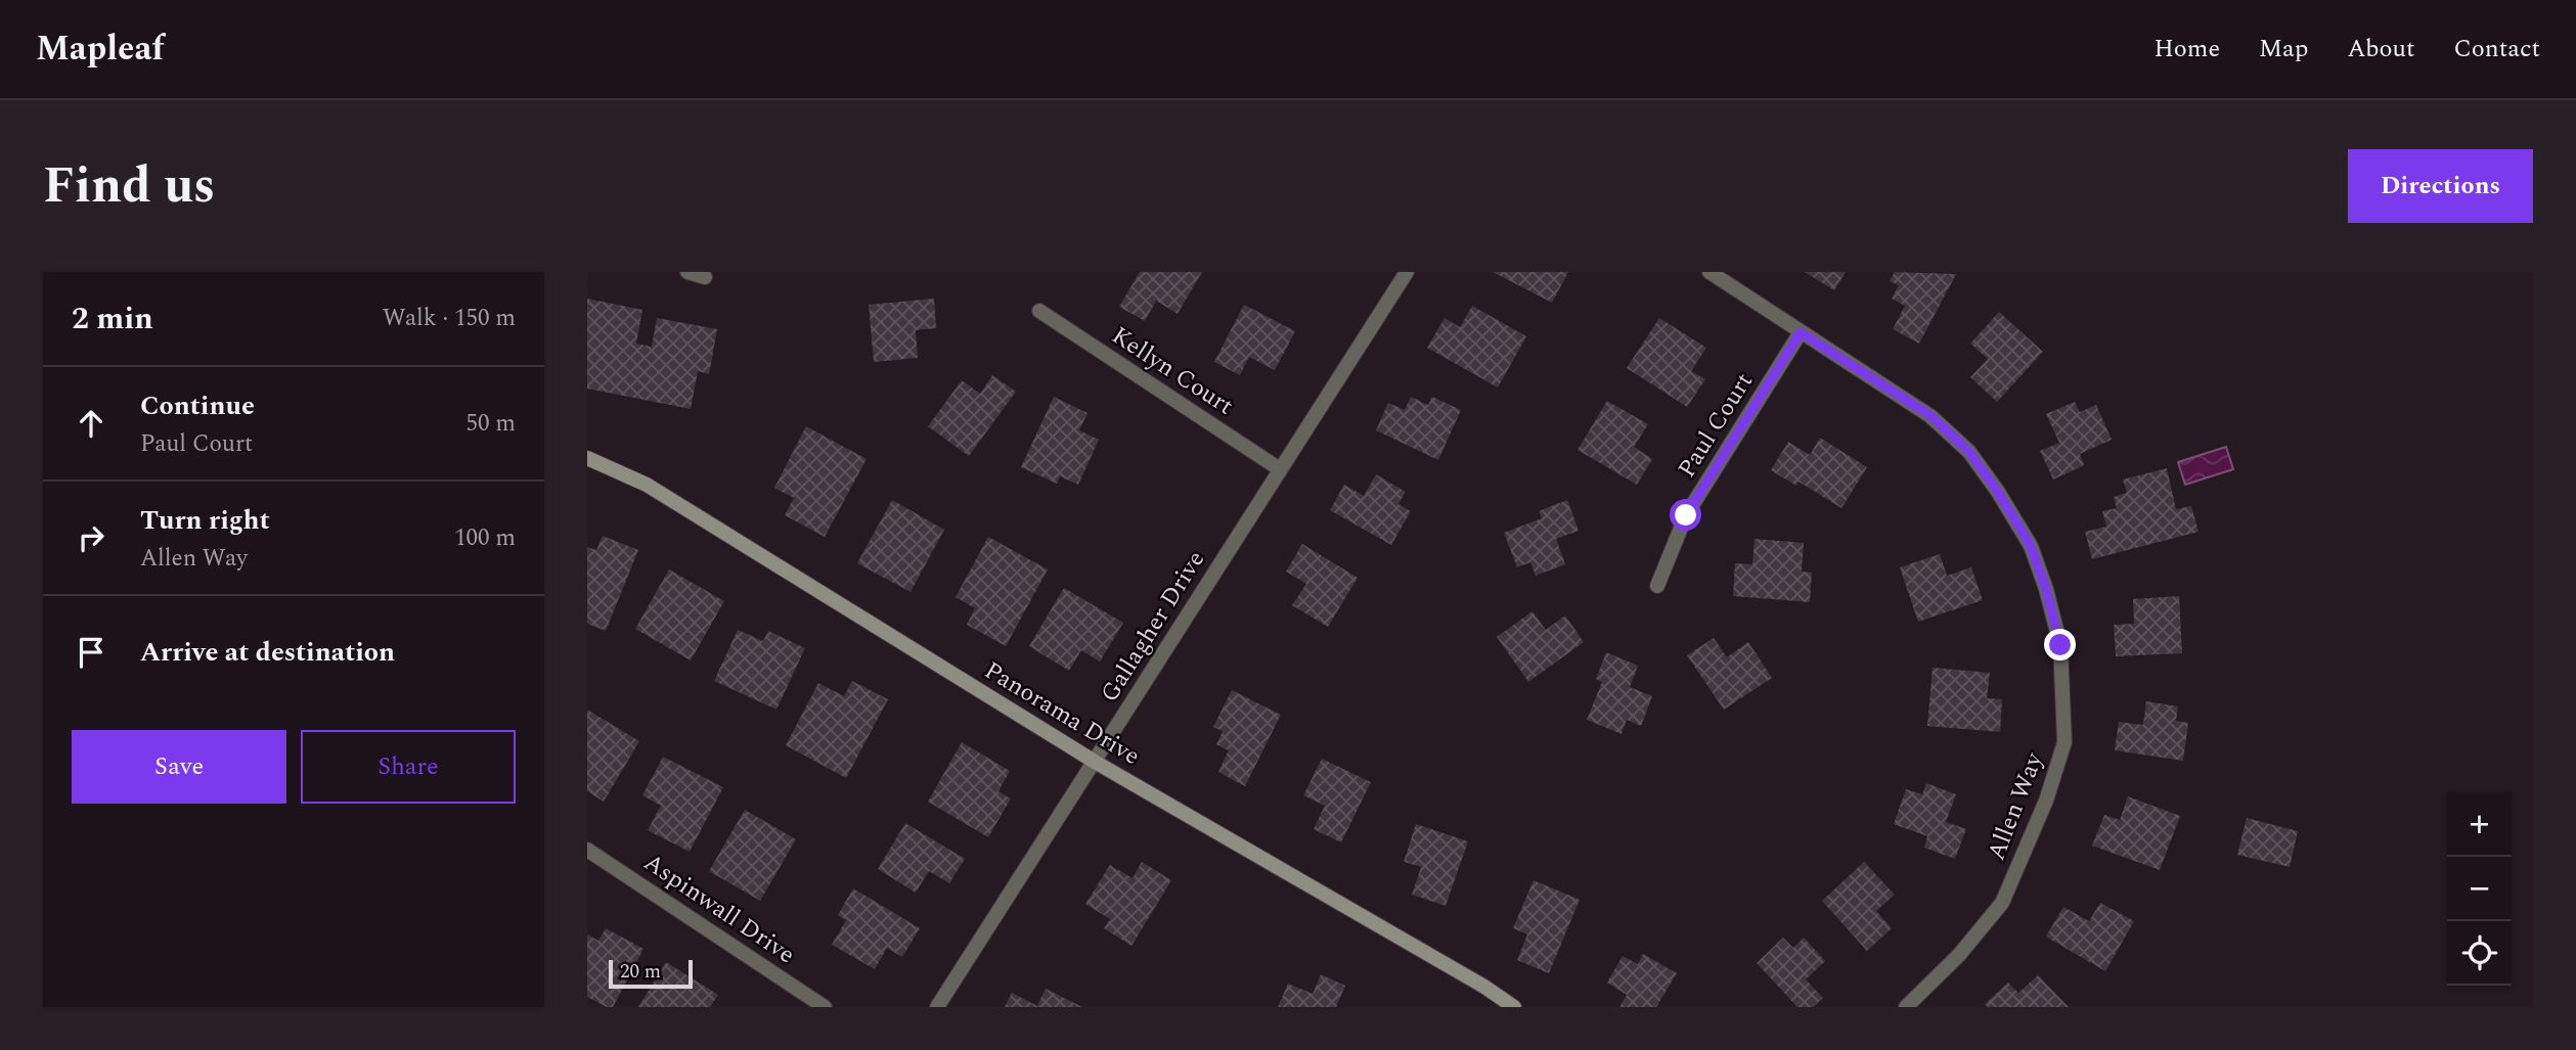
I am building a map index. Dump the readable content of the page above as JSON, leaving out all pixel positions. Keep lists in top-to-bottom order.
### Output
{
  "streets": {
    "street": [
      "Kellyn Court",
      "Paul Court",
      "Gallagher Drive",
      "Panorama Drive",
      "Allen Way",
      "Aspinwall Drive"
    ]
  },
  "crossings": [
    ["Kellyn Court", "Gallagher Drive"],
    ["Paul Court", "Allen Way"],
    ["Gallagher Drive", "Panorama Drive"]
  ],
  "scale_bar": "20 m",
  "page": {
    "header": "Mapleaf",
    "nav": [
      "Home",
      "Map",
      "About",
      "Contact"
    ],
    "title": "Find us",
    "buttons": [
      "Directions",
      ["Save", "Share"]
    ],
    "heading": ["2 min", "Walk · 150 m"],
    "list": [
      ["Continue", "Paul Court", "50 m"],
      ["Turn right", "Allen Way", "100 m"],
      "Arrive at destination"
    ],
    "map_buttons": ["+", "−"],
    "scale": "20 m"
  }
}
